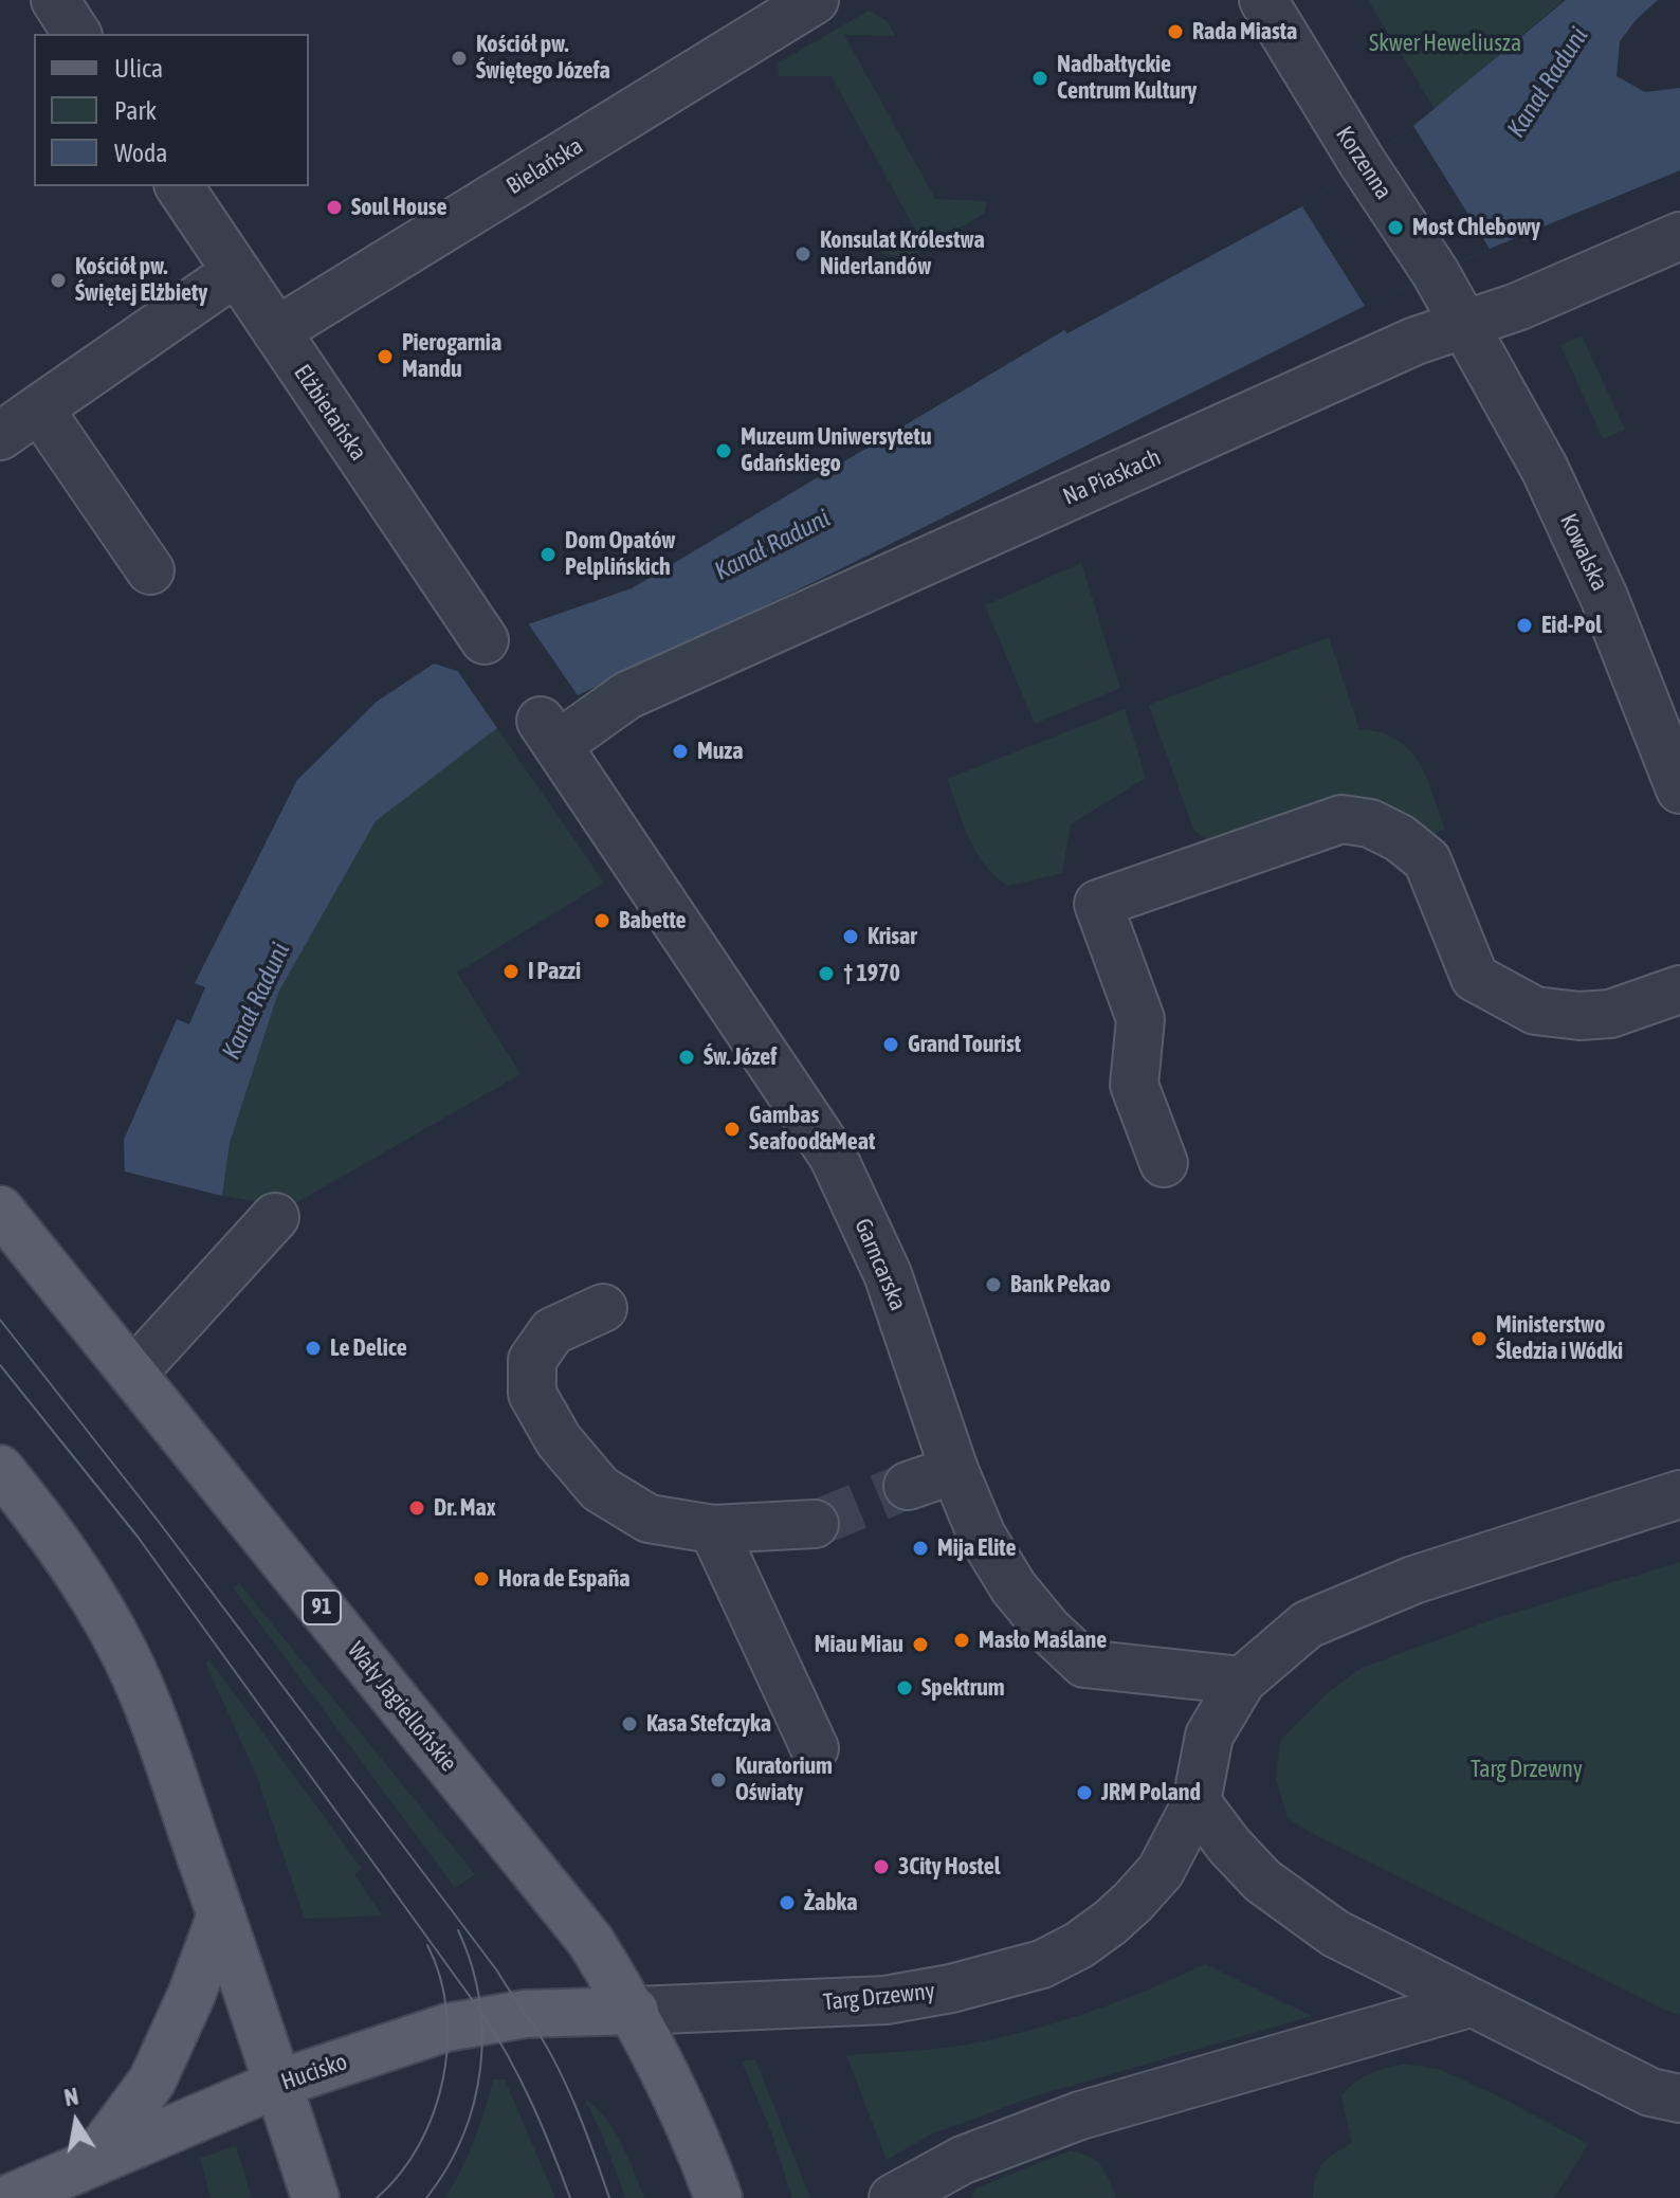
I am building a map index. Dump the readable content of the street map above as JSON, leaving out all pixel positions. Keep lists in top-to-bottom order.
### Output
{
  "streets": {
    "main road": ["91", "Wały Jagiellońskie", "Hucisko"],
    "street": [
      "Korzenna",
      "Bielańska",
      "Elżbietańska",
      "Na Piaskach",
      "Kowalska",
      "Garncarska",
      "Targ Drzewny"
    ]
  },
  "crossings": [
    ["Korzenna", "Na Piaskach"],
    ["Korzenna", "Kowalska"],
    ["Bielańska", "Elżbietańska"],
    ["Na Piaskach", "Kowalska"],
    ["Na Piaskach", "Garncarska"],
    ["Garncarska", "Targ Drzewny"],
    ["Wały Jagiellońskie", "Targ Drzewny"],
    ["Wały Jagiellońskie", "Hucisko"],
    ["Targ Drzewny", "Hucisko"]
  ],
  "water": ["Kanał Raduni"],
  "parks": ["Skwer Heweliusza", "Targ Drzewny"],
  "places": [
    "Rada Miasta",
    "Kościół pw. Świętego Józefa",
    "Nadbałtyckie Centrum Kultury",
    "Soul House",
    "Most Chlebowy",
    "Konsulat Królestwa Niderlandów",
    "Kościół pw. Świętej Elżbiety",
    "Pierogarnia Mandu",
    "Muzeum Uniwersytetu Gdańskiego",
    "Dom Opatów Pelplińskich",
    "Eid-Pol",
    "Muza",
    "Babette",
    "Krisar",
    "I Pazzi",
    "† 1970",
    "Grand Tourist",
    "Św. Józef",
    "Gambas Seafood&Meat",
    "Bank Pekao",
    "Ministerstwo Śledzia i Wódki",
    "Le Delice",
    "Dr. Max",
    "Mija Elite",
    "Hora de España",
    "Masło Maślane",
    "Miau Miau",
    "Spektrum",
    "Kasa Stefczyka",
    "Kuratorium Oświaty",
    "JRM Poland",
    "3City Hostel",
    "Żabka"
  ],
  "legend": ["Ulica", "Park", "Woda"],
  "north": "top"
}
